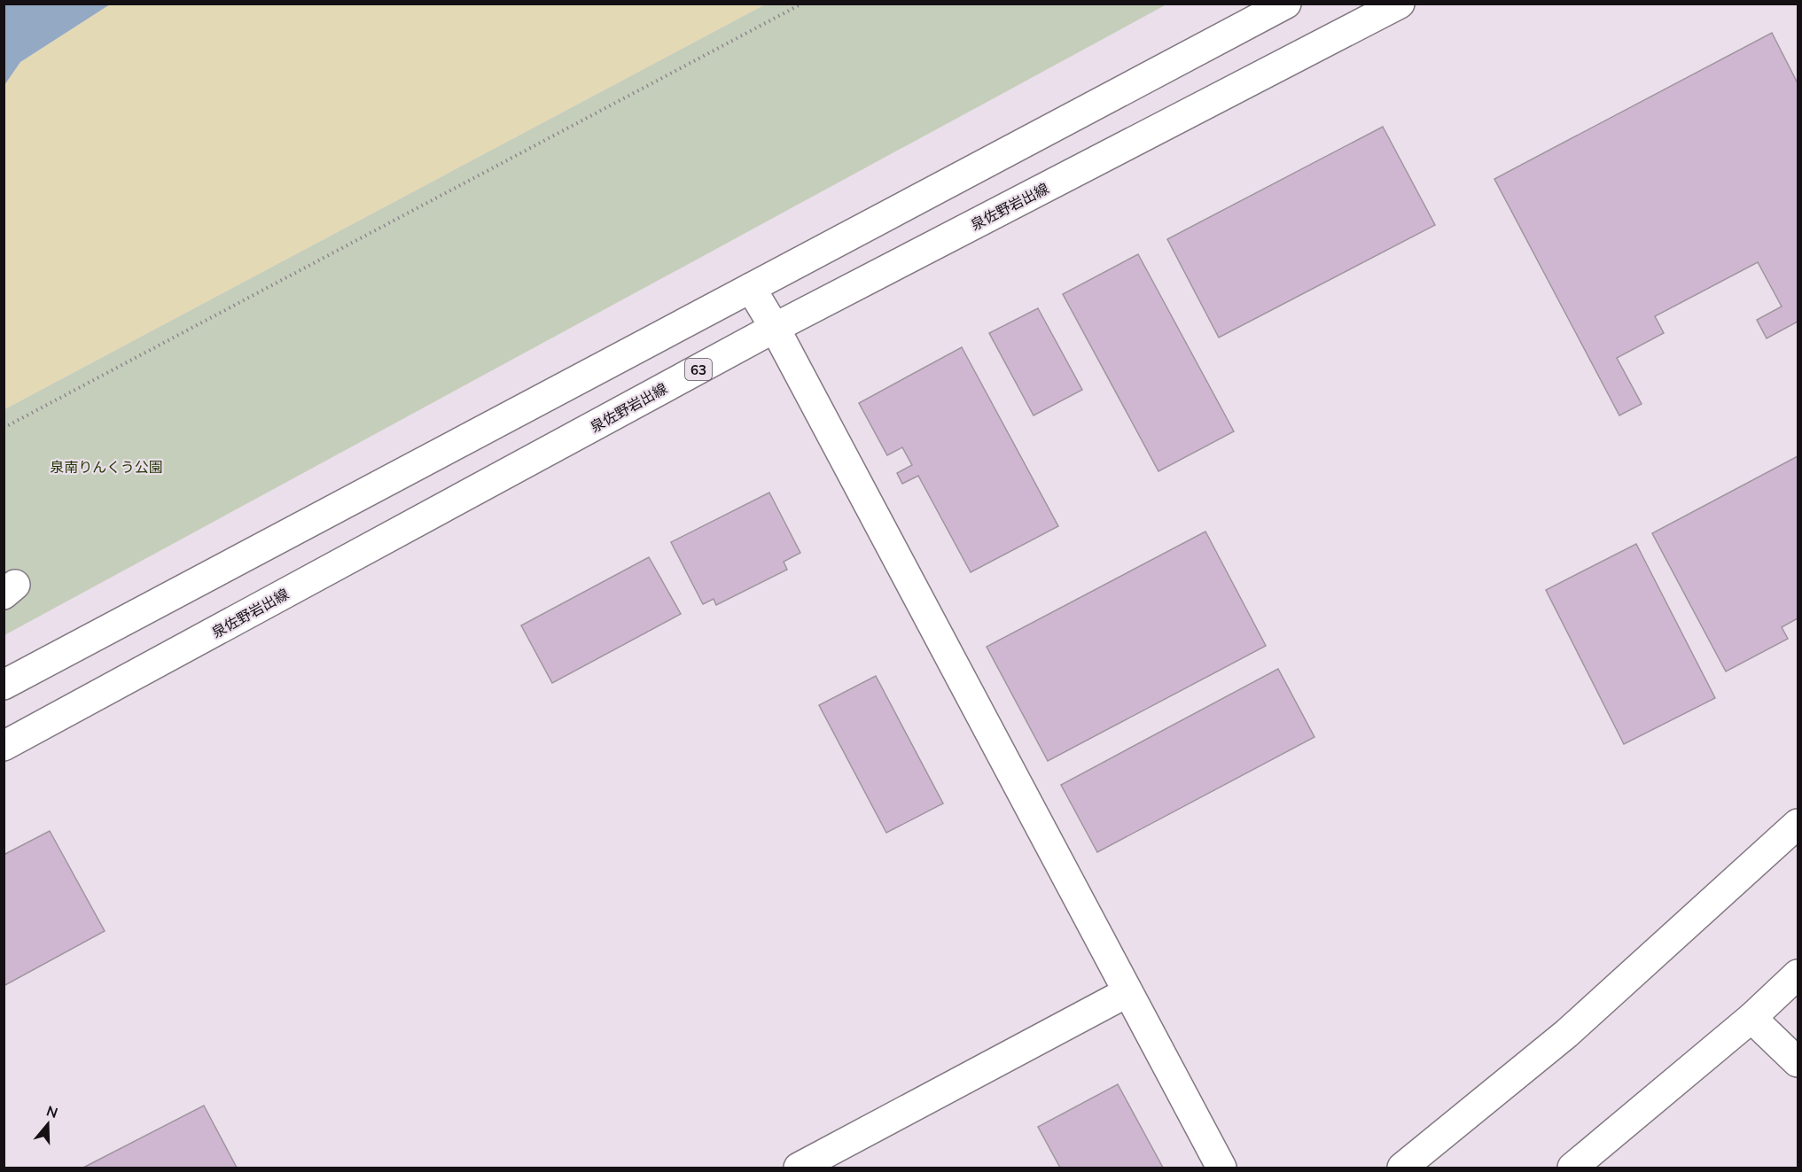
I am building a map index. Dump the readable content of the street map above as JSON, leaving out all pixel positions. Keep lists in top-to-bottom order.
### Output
{
  "streets": {
    "main road": ["泉佐野岩出線", "63"]
  },
  "parks": ["泉南りんくう公園"],
  "north": "top"
}
